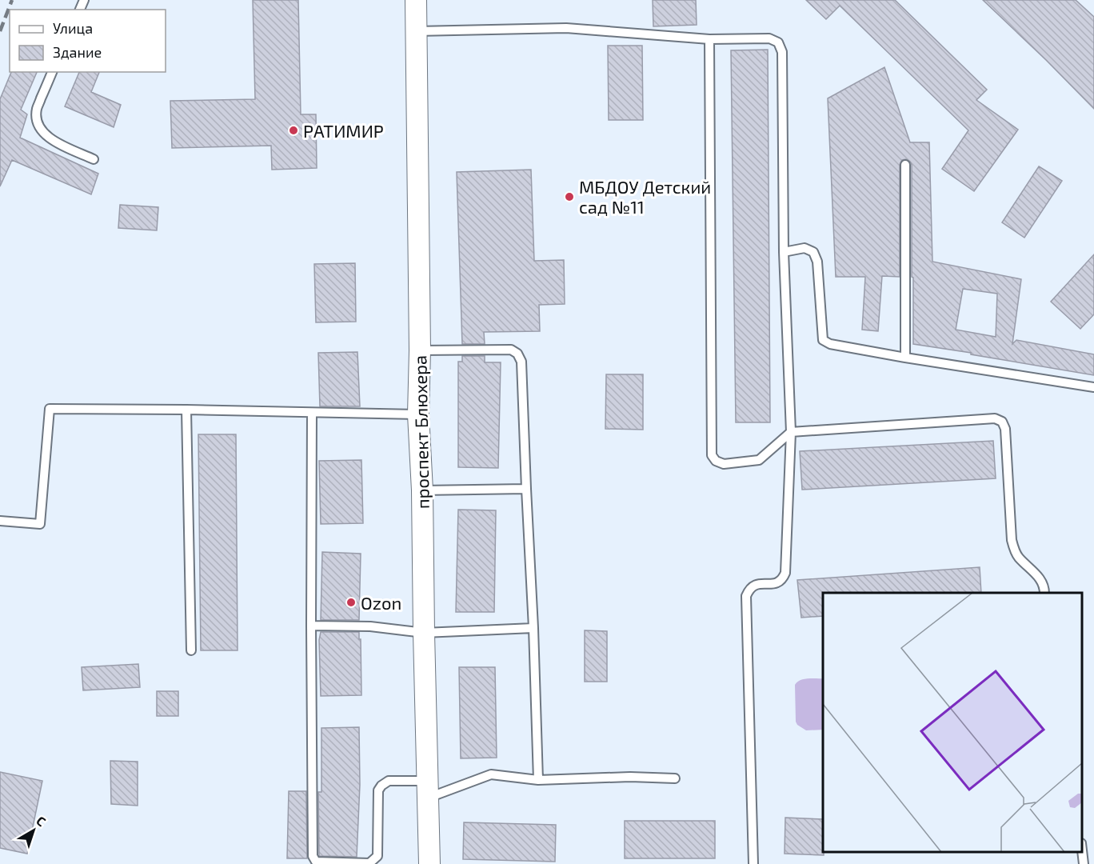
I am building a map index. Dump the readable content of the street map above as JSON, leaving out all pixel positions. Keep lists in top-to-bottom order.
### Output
{
  "streets": {
    "street": ["проспект Блюхера"]
  },
  "places": ["РАТИМИР", "МБДОУ Детский сад №11", "Ozon"],
  "legend": ["Улица", "Здание"],
  "north": "top right"
}
